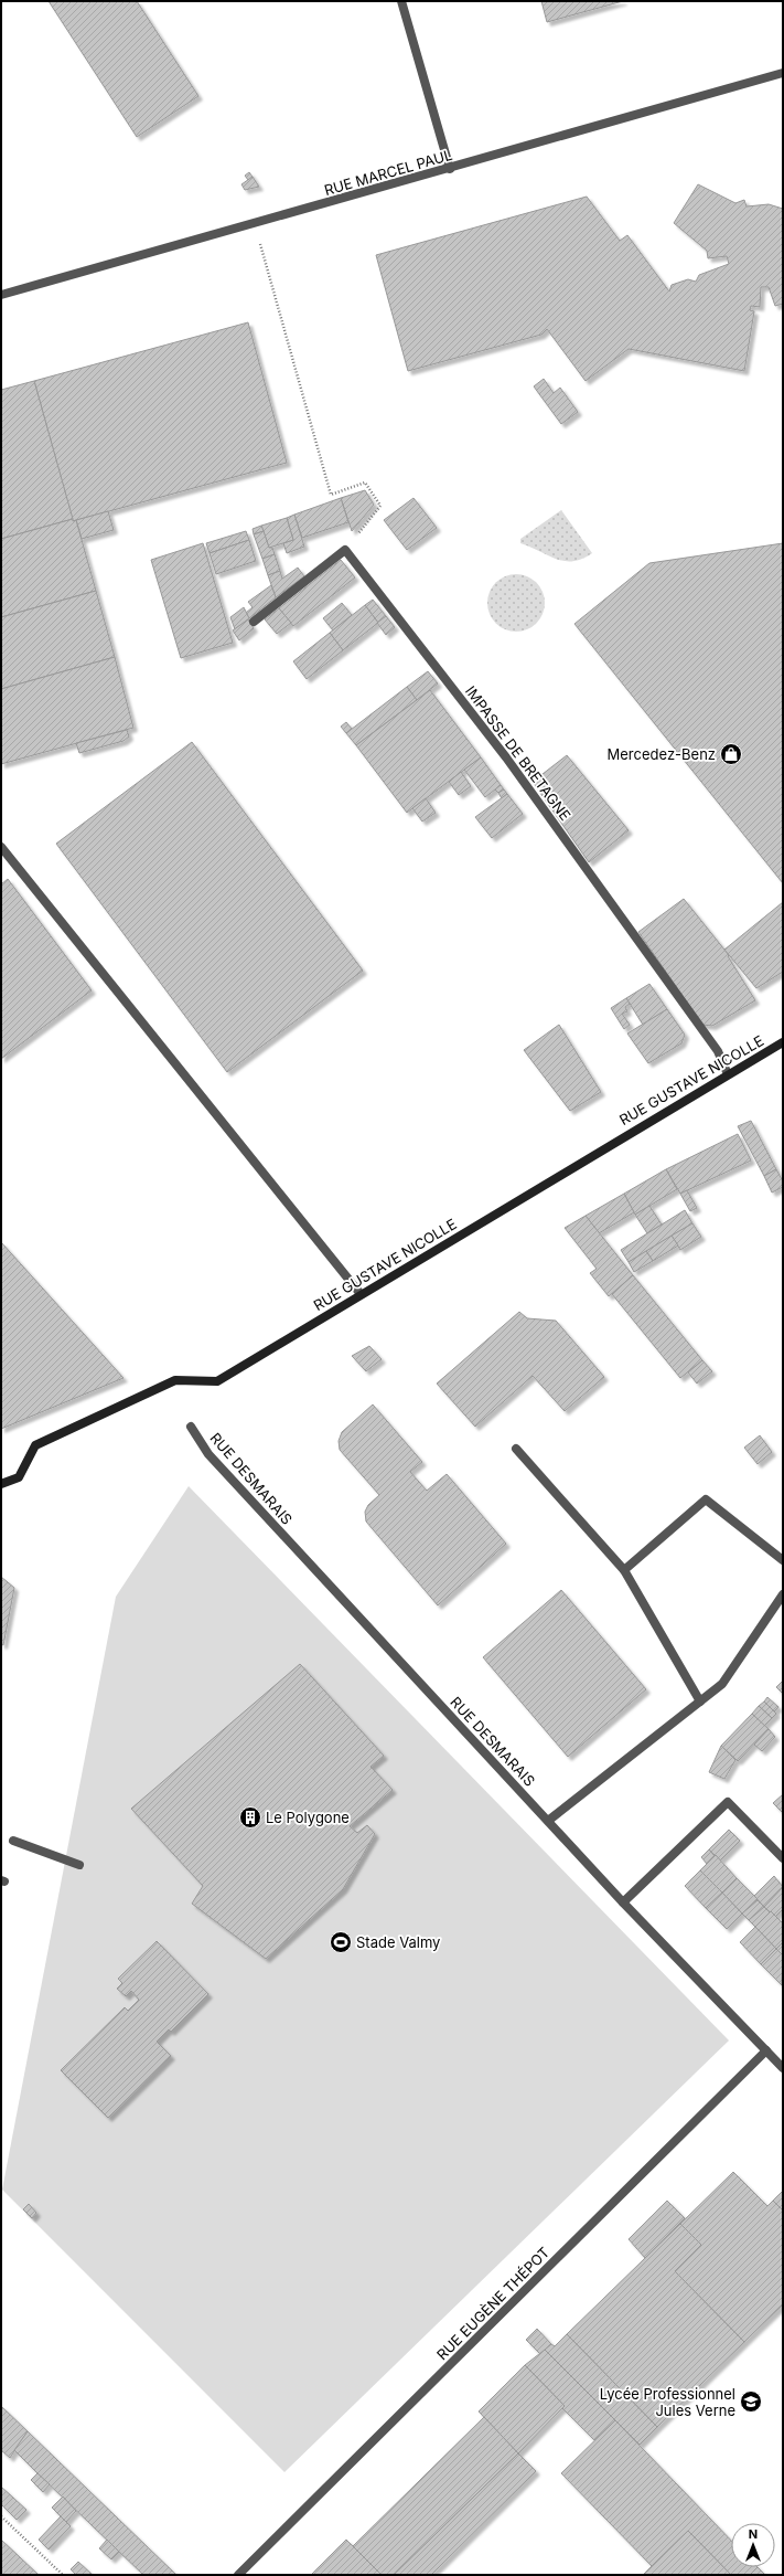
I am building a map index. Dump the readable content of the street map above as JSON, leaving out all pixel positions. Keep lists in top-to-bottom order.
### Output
{
  "streets": {
    "street": [
      "RUE MARCEL PAUL",
      "IMPASSE DE BRETAGNE",
      "RUE GUSTAVE NICOLLE",
      "RUE DESMARAIS",
      "RUE EUGÈNE THÉPOT"
    ]
  },
  "crossings": [
    ["IMPASSE DE BRETAGNE", "RUE GUSTAVE NICOLLE"],
    ["RUE DESMARAIS", "RUE EUGÈNE THÉPOT"]
  ],
  "places": {
    "shop": ["Mercedez-Benz"],
    "building": ["Le Polygone"],
    "sports": ["Stade Valmy"],
    "school or university": ["Lycée Professionnel Jules Verne"]
  },
  "north": "top"
}
